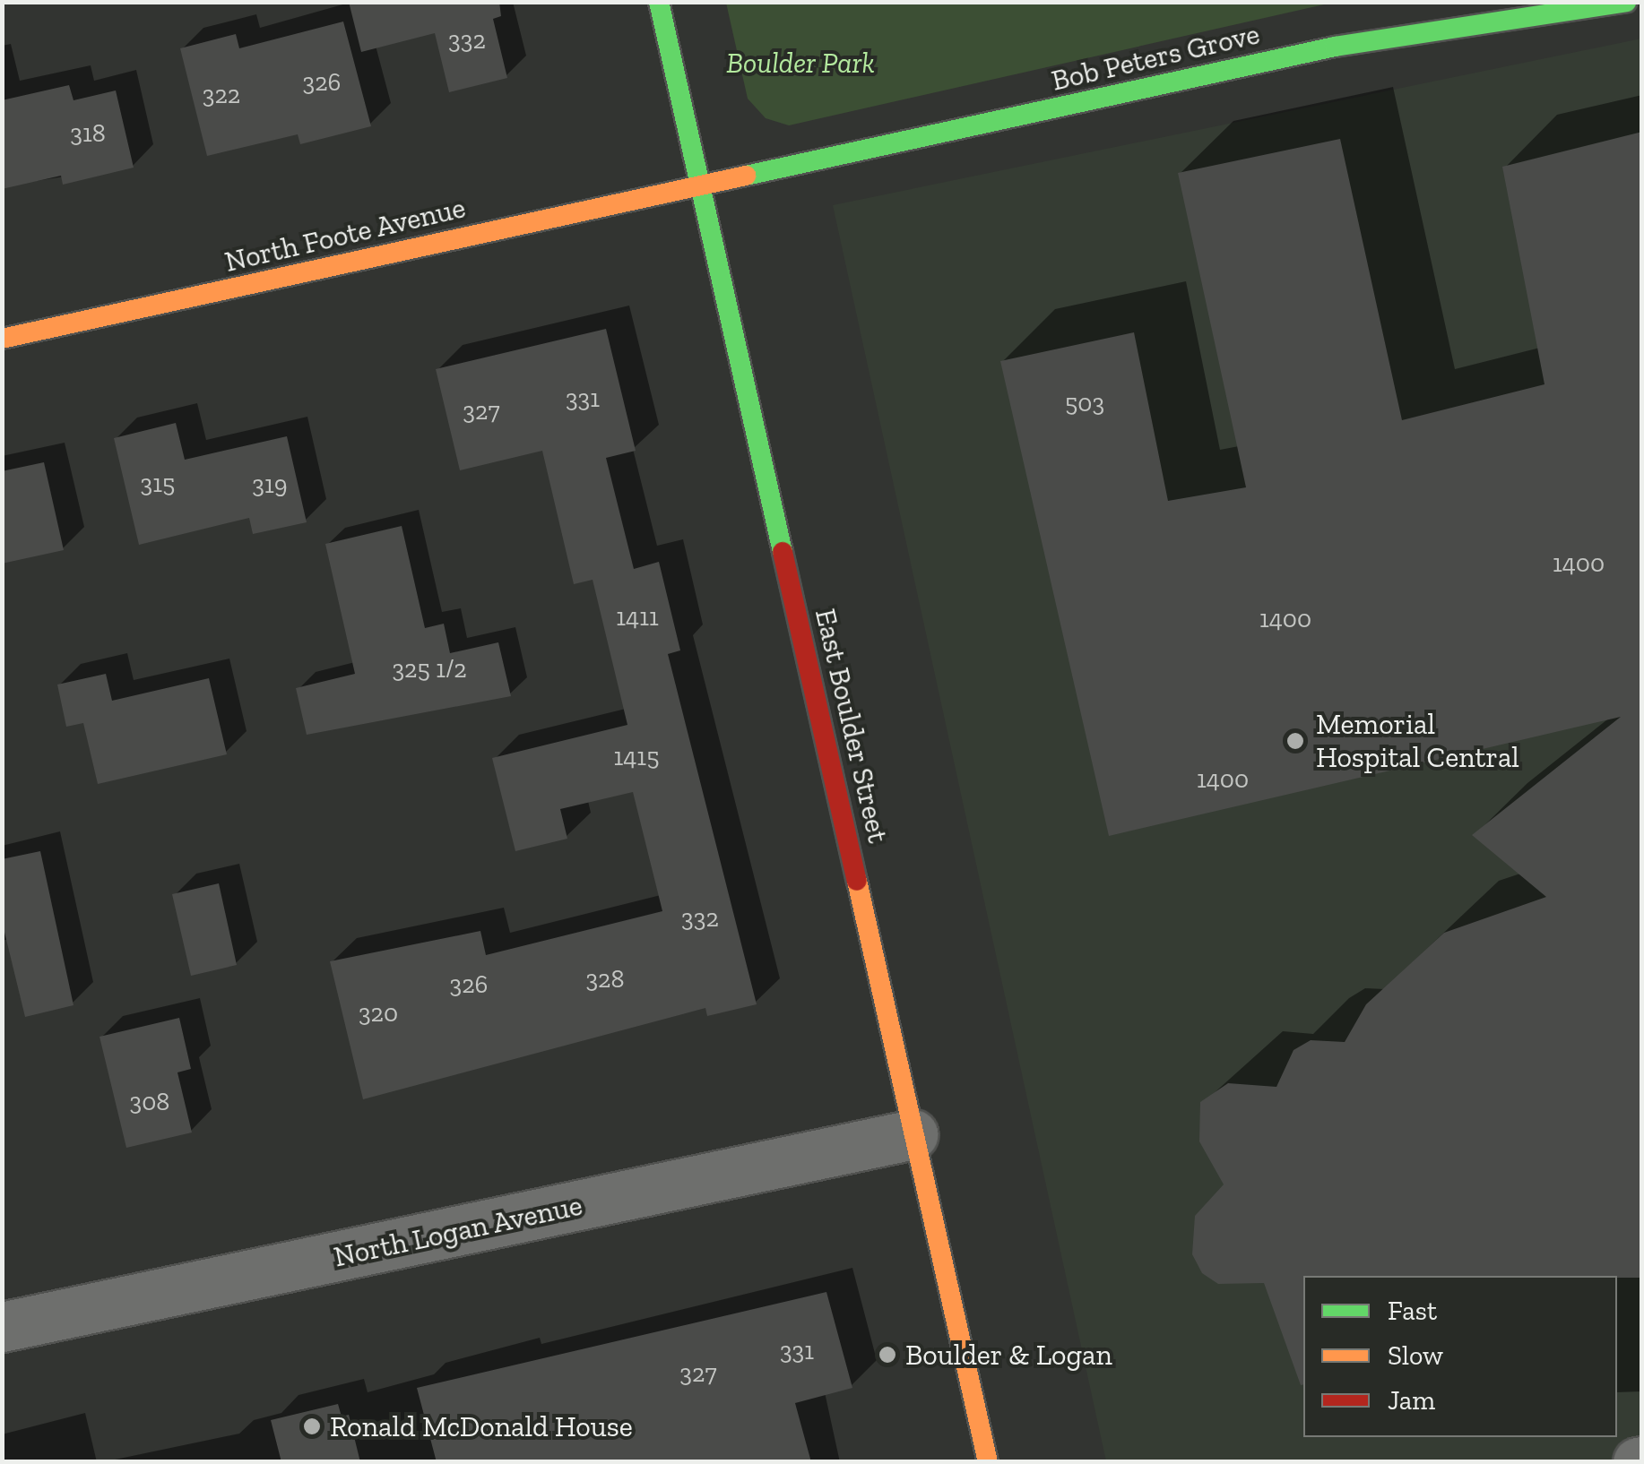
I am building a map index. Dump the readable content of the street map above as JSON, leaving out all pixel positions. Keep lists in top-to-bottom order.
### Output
{
  "streets": {
    "street": [
      "Bob Peters Grove",
      "North Foote Avenue",
      "East Boulder Street",
      "North Logan Avenue"
    ]
  },
  "crossings": [
    ["Bob Peters Grove", "North Foote Avenue"],
    ["Bob Peters Grove", "East Boulder Street"],
    ["North Foote Avenue", "East Boulder Street"],
    ["East Boulder Street", "North Logan Avenue"]
  ],
  "parks": ["Boulder Park"],
  "places": ["Memorial Hospital Central", "Boulder & Logan", "Ronald McDonald House"],
  "house_numbers": [
    "332",
    "326",
    "322",
    "318",
    "331",
    "503",
    "327",
    "315",
    "319",
    "1400",
    "1411",
    "1400",
    "325 1/2",
    "1415",
    "1400",
    "332",
    "328",
    "326",
    "320",
    "308",
    "331",
    "327"
  ],
  "legend": ["Fast", "Slow", "Jam"]
}
